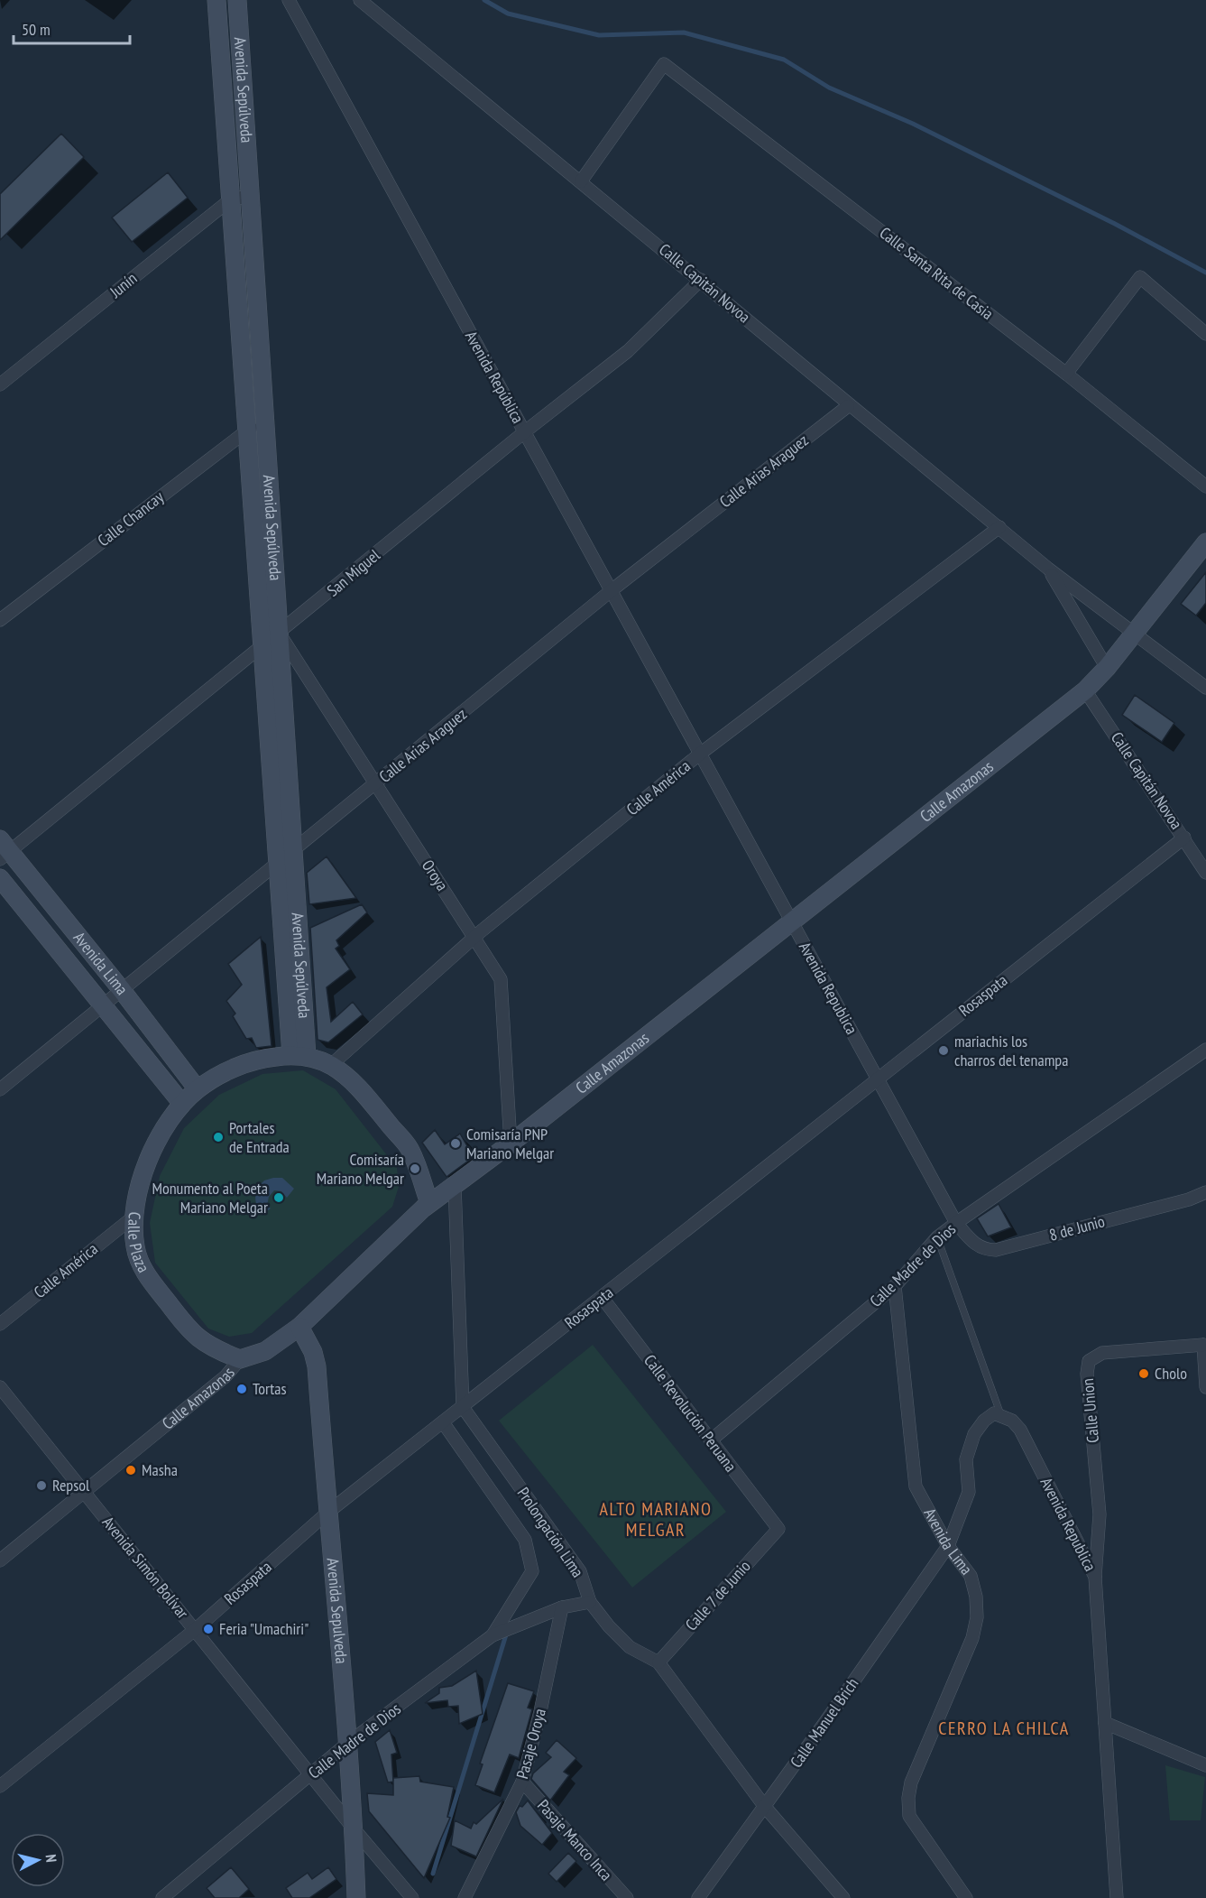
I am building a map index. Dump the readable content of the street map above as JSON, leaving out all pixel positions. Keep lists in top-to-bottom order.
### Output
{
  "streets": {
    "street": [
      "Avenida Sepúlveda",
      "Calle Santa Rita de Casia",
      "Calle Capitán Novoa",
      "Junín",
      "Avenida República",
      "Calle Arias Araguez",
      "Calle Chancay",
      "San Miguel",
      "Calle América",
      "Calle Amazonas",
      "Oroya",
      "Avenida Lima",
      "Avenida Republica",
      "Rosaspata",
      "8 de Junio",
      "Calle Plaza",
      "Calle Madre de Dios",
      "Calle Union",
      "Calle Revolución Peruana",
      "Prolongación Lima",
      "Avenida Simón Bolívar",
      "Calle 7 de Junio",
      "Avenida Sepulveda",
      "Calle Manuel Brich",
      "Pasaje Oroya",
      "Pasaje Manco Inca"
    ]
  },
  "crossings": [
    ["Avenida Sepúlveda", "Junín"],
    ["Avenida Sepúlveda", "Calle Arias Araguez"],
    ["Avenida Sepúlveda", "Calle Chancay"],
    ["Avenida Sepúlveda", "San Miguel"],
    ["Avenida Sepúlveda", "Oroya"],
    ["Avenida Sepúlveda", "Calle Plaza"],
    ["Calle Santa Rita de Casia", "Calle Capitán Novoa"],
    ["Calle Capitán Novoa", "Calle Arias Araguez"],
    ["Calle Capitán Novoa", "San Miguel"],
    ["Calle Capitán Novoa", "Calle América"],
    ["Calle Capitán Novoa", "Calle Amazonas"],
    ["Calle Capitán Novoa", "Rosaspata"],
    ["Avenida República", "Calle Arias Araguez"],
    ["Avenida República", "San Miguel"],
    ["Avenida República", "Calle América"],
    ["Avenida República", "Avenida Republica"],
    ["Calle Arias Araguez", "Oroya"],
    ["Calle Arias Araguez", "Avenida Lima"],
    ["San Miguel", "Oroya"],
    ["San Miguel", "Avenida Lima"],
    ["Calle América", "Oroya"],
    ["Calle América", "Avenida Republica"],
    ["Calle América", "Calle Plaza"],
    ["Calle Amazonas", "Oroya"],
    ["Calle Amazonas", "Avenida Republica"],
    ["Calle Amazonas", "Calle Plaza"],
    ["Calle Amazonas", "Avenida Simón Bolívar"],
    ["Calle Amazonas", "Avenida Sepulveda"],
    ["Avenida Lima", "Calle Plaza"],
    ["Avenida Lima", "Calle Madre de Dios"],
    ["Avenida Lima", "Calle Manuel Brich"],
    ["Avenida Republica", "Rosaspata"],
    ["Avenida Republica", "8 de Junio"],
    ["Avenida Republica", "Calle Madre de Dios"],
    ["Avenida Republica", "Calle Union"],
    ["Rosaspata", "Calle Revolución Peruana"],
    ["Rosaspata", "Prolongación Lima"],
    ["Rosaspata", "Avenida Simón Bolívar"],
    ["Rosaspata", "Avenida Sepulveda"],
    ["8 de Junio", "Calle Madre de Dios"],
    ["Calle Madre de Dios", "Calle Revolución Peruana"],
    ["Calle Madre de Dios", "Avenida Simón Bolívar"],
    ["Calle Madre de Dios", "Avenida Sepulveda"],
    ["Calle Madre de Dios", "Pasaje Oroya"],
    ["Calle Revolución Peruana", "Calle 7 de Junio"],
    ["Prolongación Lima", "Calle 7 de Junio"],
    ["Prolongación Lima", "Calle Manuel Brich"],
    ["Avenida Simón Bolívar", "Avenida Sepulveda"],
    ["Pasaje Oroya", "Pasaje Manco Inca"]
  ],
  "districts": ["ALTO MARIANO MELGAR", "CERRO LA CHILCA"],
  "places": [
    "mariachis los charros del tenampa",
    "Portales de Entrada",
    "Comisaría PNP Mariano Melgar",
    "Comisaría Mariano Melgar",
    "Monumento al Poeta Mariano Melgar",
    "Cholo",
    "Tortas",
    "Masha",
    "Repsol",
    "Feria \"Umachiri\""
  ],
  "scale_bar": "50 m",
  "north": "right"
}
